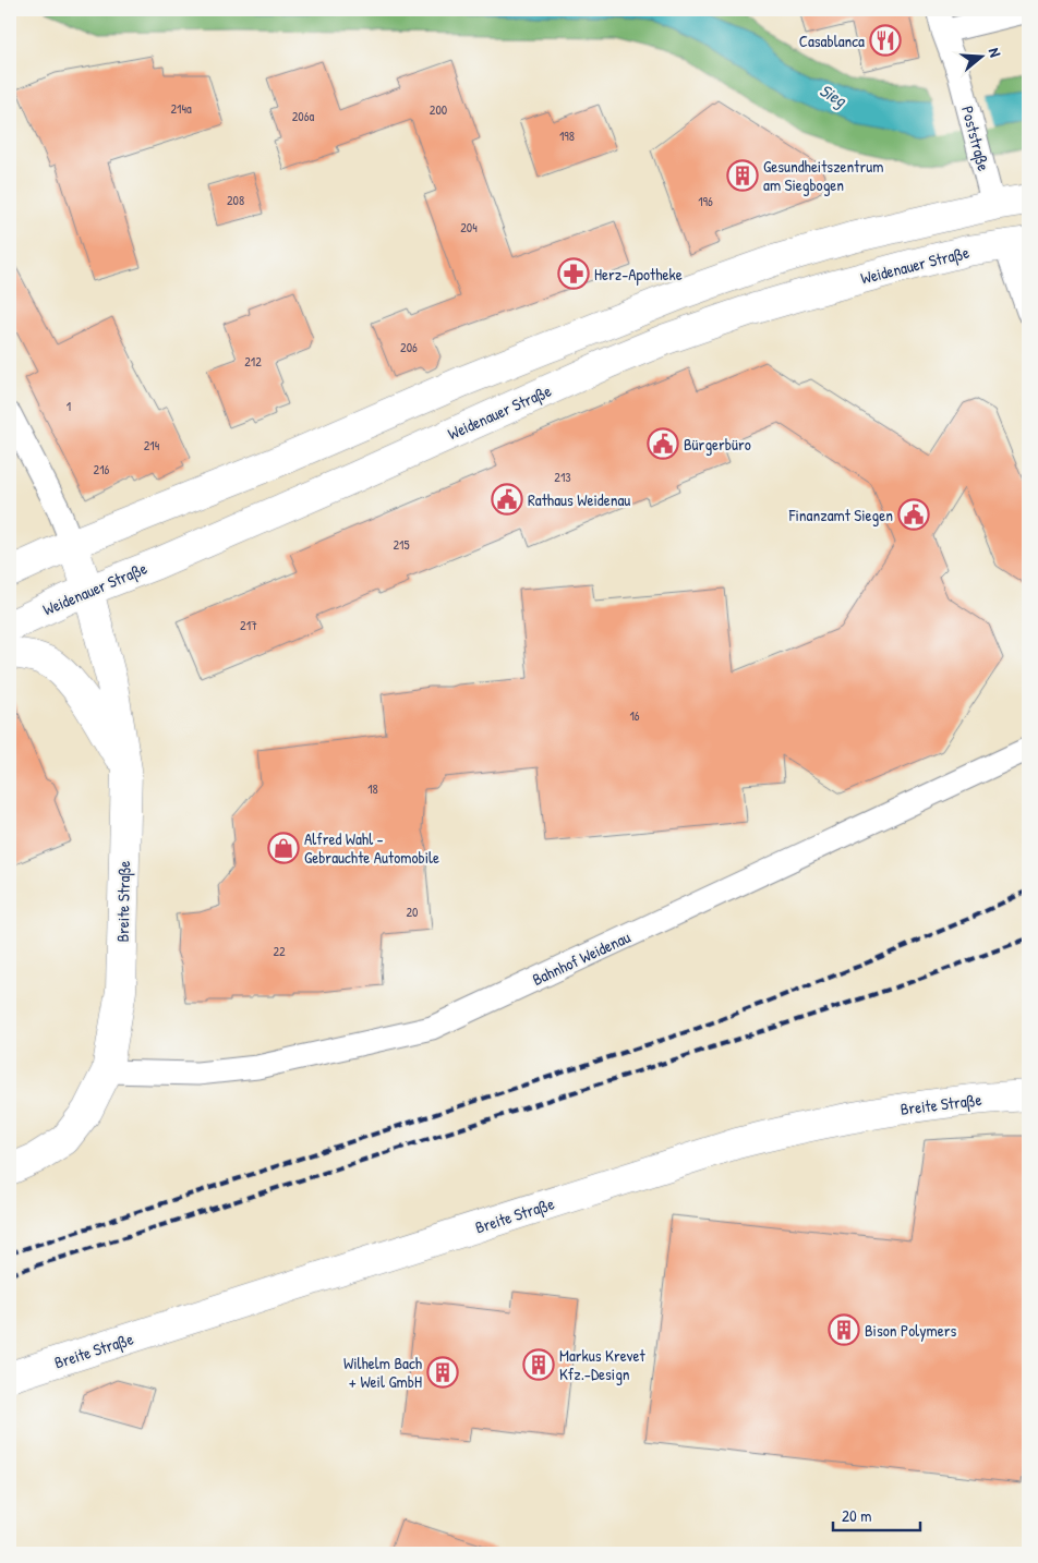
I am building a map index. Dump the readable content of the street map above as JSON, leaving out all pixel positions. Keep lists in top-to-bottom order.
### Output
{
  "streets": {
    "main road": ["Weidenauer Straße", "Breite Straße"],
    "street": ["Poststraße", "Bahnhof Weidenau"]
  },
  "crossings": [
    ["Weidenauer Straße", "Breite Straße"],
    ["Breite Straße", "Bahnhof Weidenau"]
  ],
  "water": ["Sieg"],
  "places": {
    "restaurant": ["Casablanca"],
    "building": [
      "Gesundheitszentrum am Siegbogen",
      "Bison Polymers",
      "Markus Krevet Kfz.-Design",
      "Wilhelm Bach + Weil GmbH"
    ],
    "pharmacy": ["Herz-Apotheke"],
    "public building": ["Bürgerbüro", "Rathaus Weidenau", "Finanzamt Siegen"],
    "shop": ["Alfred Wahl - Gebrauchte Automobile"]
  },
  "house_numbers": [
    "214a",
    "200",
    "206a",
    "198",
    "208",
    "196",
    "204",
    "206",
    "212",
    "1",
    "214",
    "216",
    "213",
    "215",
    "217",
    "16",
    "18",
    "20",
    "22"
  ],
  "scale_bar": "20 m",
  "north": "right"
}
